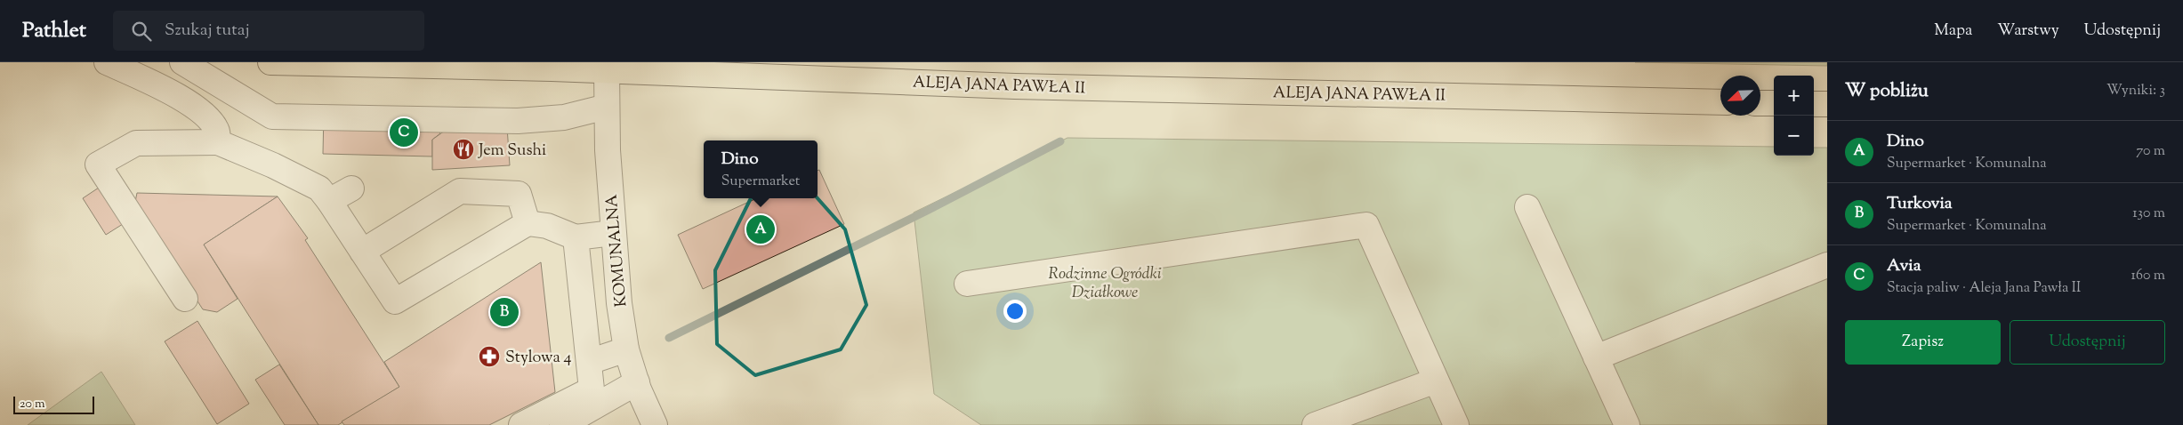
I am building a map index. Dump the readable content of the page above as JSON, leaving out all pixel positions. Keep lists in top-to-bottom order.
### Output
{
  "streets": {
    "main road": ["ALEJA JANA PAWŁA II"],
    "street": ["KOMUNALNA"]
  },
  "crossings": [
    ["ALEJA JANA PAWŁA II", "KOMUNALNA"]
  ],
  "parks": ["Rodzinne Ogródki Działkowe"],
  "places": {
    "restaurant": ["Jem Sushi"],
    "pharmacy": ["Stylowa 4"]
  },
  "scale_bar": "20 m",
  "north": "bottom left",
  "page": {
    "header": "Pathlet",
    "search": "Szukaj tutaj",
    "nav": ["Mapa", "Warstwy", "Udostępnij"],
    "heading": ["W pobliżu", "Wyniki: 3"],
    "map_buttons": ["+", "−"],
    "pins": ["C", "A", "B"],
    "list": [
      {
        "mark": "A",
        "name": "Dino",
        "note": "Supermarket · Komunalna",
        "value": "70 m"
      },
      {
        "mark": "B",
        "name": "Turkovia",
        "note": "Supermarket · Komunalna",
        "value": "130 m"
      },
      {
        "mark": "C",
        "name": "Avia",
        "note": "Stacja paliw · Aleja Jana Pawła II",
        "value": "160 m"
      }
    ],
    "popup": ["Dino", "Supermarket"],
    "buttons": ["Zapisz", "Udostępnij"],
    "scale": "20 m"
  }
}
